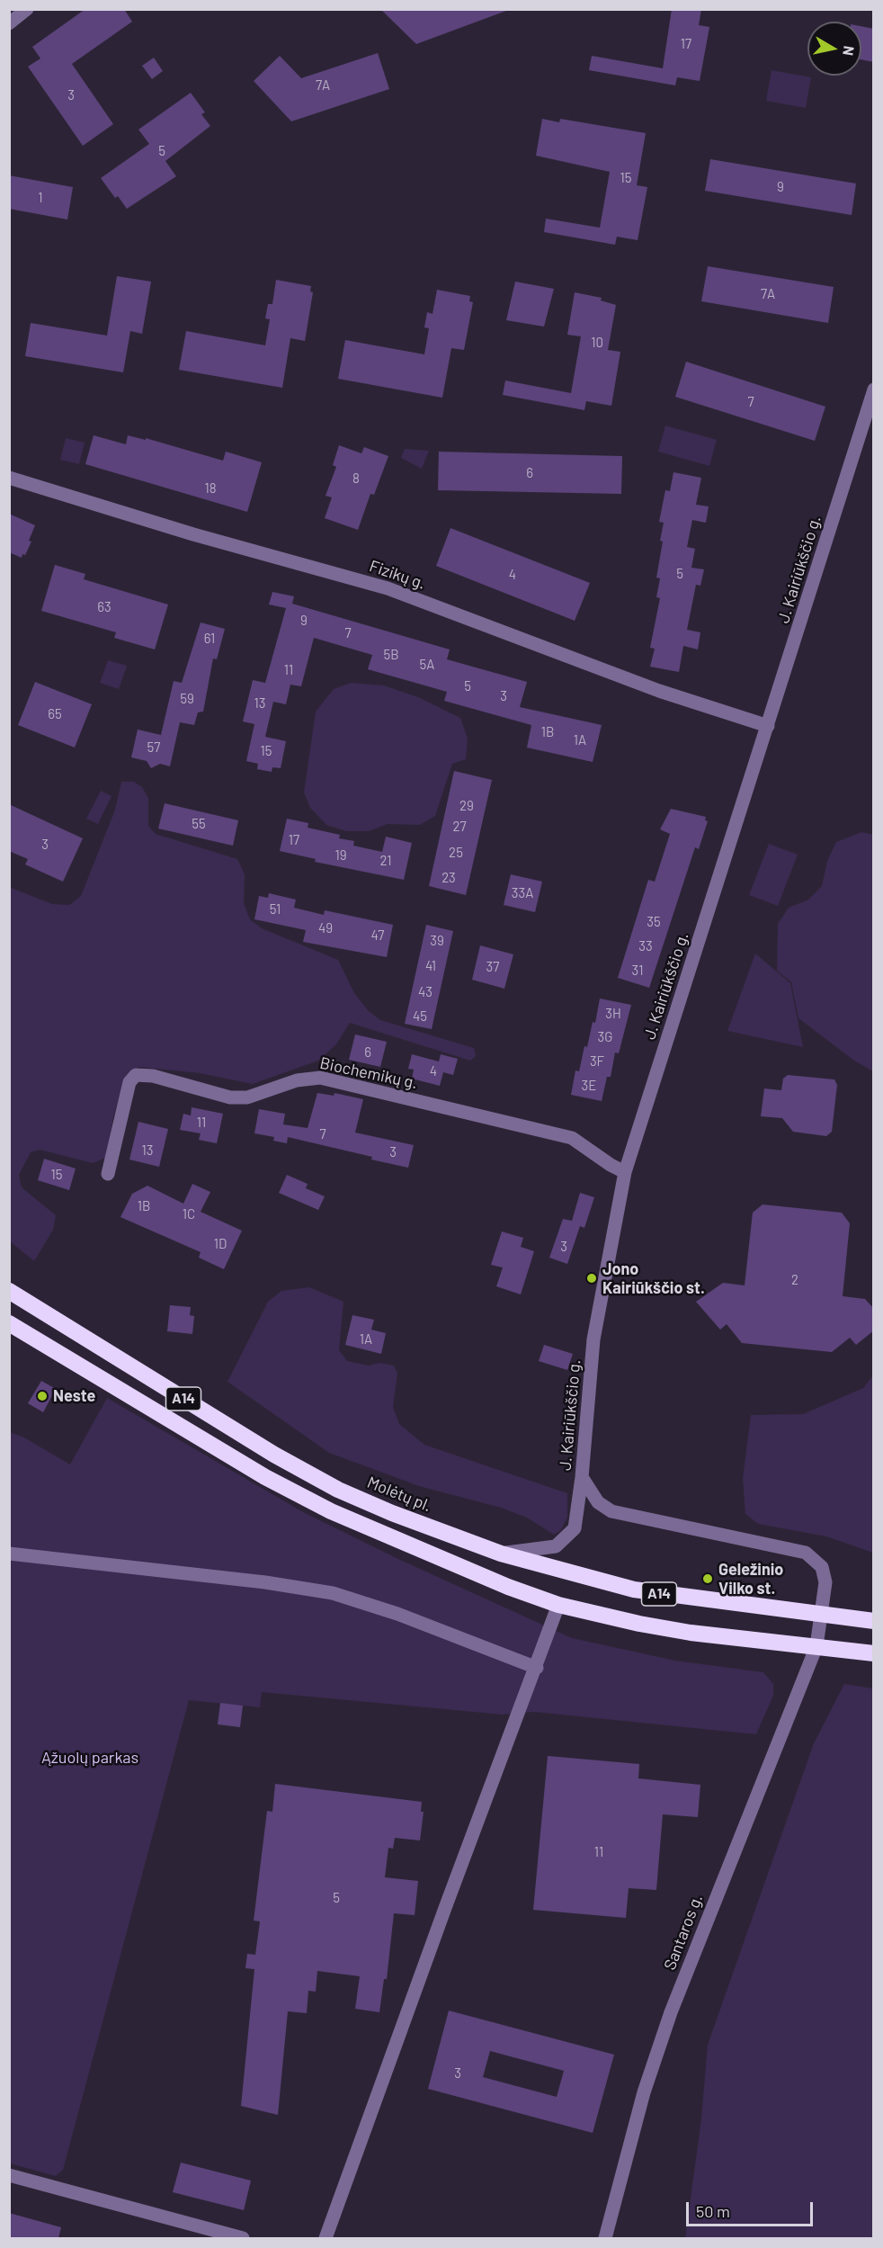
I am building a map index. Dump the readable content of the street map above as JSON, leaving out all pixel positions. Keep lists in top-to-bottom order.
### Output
{
  "streets": {
    "highway": ["A14", "Molėtų pl."],
    "street": [
      "J. Kairiūkščio g.",
      "Fizikų g.",
      "Biochemikų g.",
      "Santaros g."
    ]
  },
  "crossings": [
    ["J. Kairiūkščio g.", "Fizikų g."],
    ["J. Kairiūkščio g.", "Biochemikų g."],
    ["J. Kairiūkščio g.", "Molėtų pl."],
    ["A14", "Santaros g."]
  ],
  "parks": ["Ąžuolų parkas"],
  "places": ["Jono Kairiūkščio st.", "Neste", "Geležinio Vilko st."],
  "house_numbers": [
    "17",
    "7A",
    "3",
    "5",
    "15",
    "9",
    "1",
    "7A",
    "10",
    "7",
    "6",
    "8",
    "18",
    "5",
    "4",
    "63",
    "9",
    "7",
    "61",
    "5B",
    "5A",
    "11",
    "5",
    "3",
    "59",
    "13",
    "65",
    "1B",
    "1A",
    "57",
    "15",
    "29",
    "55",
    "27",
    "17",
    "3",
    "25",
    "19",
    "21",
    "23",
    "33A",
    "51",
    "35",
    "49",
    "47",
    "39",
    "33",
    "41",
    "37",
    "31",
    "43",
    "3H",
    "45",
    "3G",
    "6",
    "3F",
    "4",
    "3E",
    "11",
    "7",
    "13",
    "3",
    "15",
    "1B",
    "1C",
    "1D",
    "3",
    "2",
    "1A",
    "11",
    "5",
    "3"
  ],
  "scale_bar": "50 m",
  "north": "right"
}
